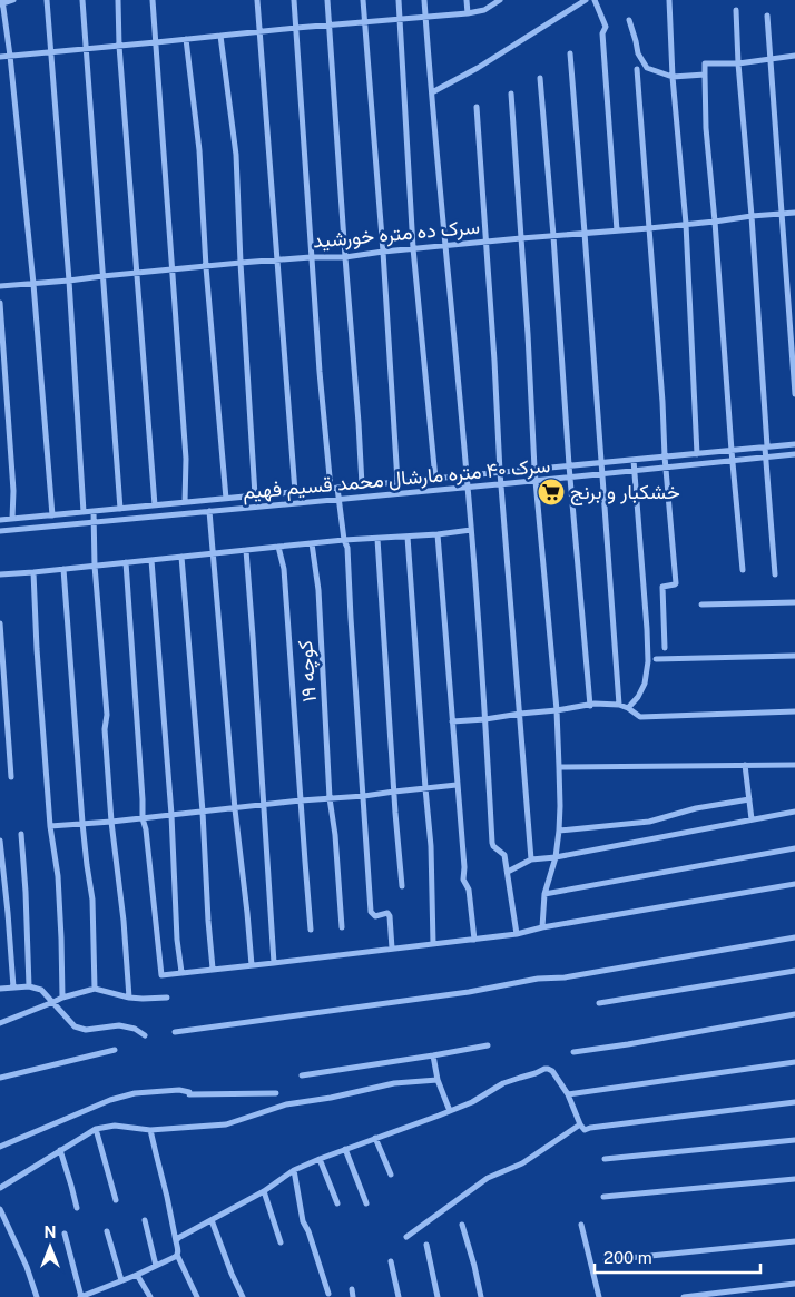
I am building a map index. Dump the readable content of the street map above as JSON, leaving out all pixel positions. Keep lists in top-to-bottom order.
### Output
{
  "streets": {
    "street": ["سرک ده متره خورشید", "سرک ۴۰ متره مارشال محمد قسیم فهیم", "کوچه ۱۹"]
  },
  "places": {
    "supermarket": ["خشکبار و برنج"]
  },
  "scale_bar": "200 m",
  "north": "top"
}
